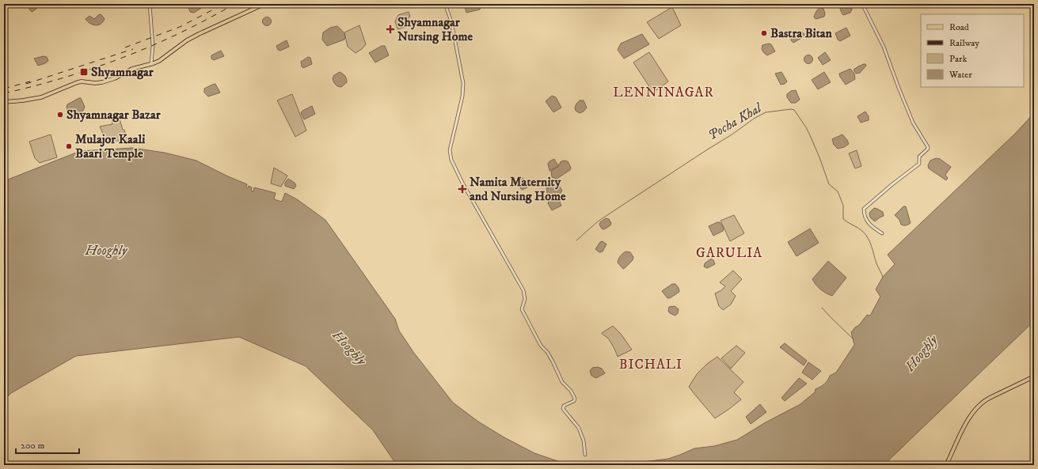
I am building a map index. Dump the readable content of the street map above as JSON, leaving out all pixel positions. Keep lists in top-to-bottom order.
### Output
{
  "districts": ["LENNINAGAR", "GARULIA", "BICHALI"],
  "water": ["Pocha Khal", "Hooghly"],
  "places": {
    "health": ["Shyamnagar Nursing Home", "Namita Maternity and Nursing Home"],
    "other": ["Bastra Bitan", "Shyamnagar Bazar", "Mulajor Kaali Baari Temple"],
    "transit": ["Shyamnagar"]
  },
  "legend": [
    "Road",
    "Railway",
    "Park",
    "Water"
  ],
  "scale_bar": "200 m"
}
